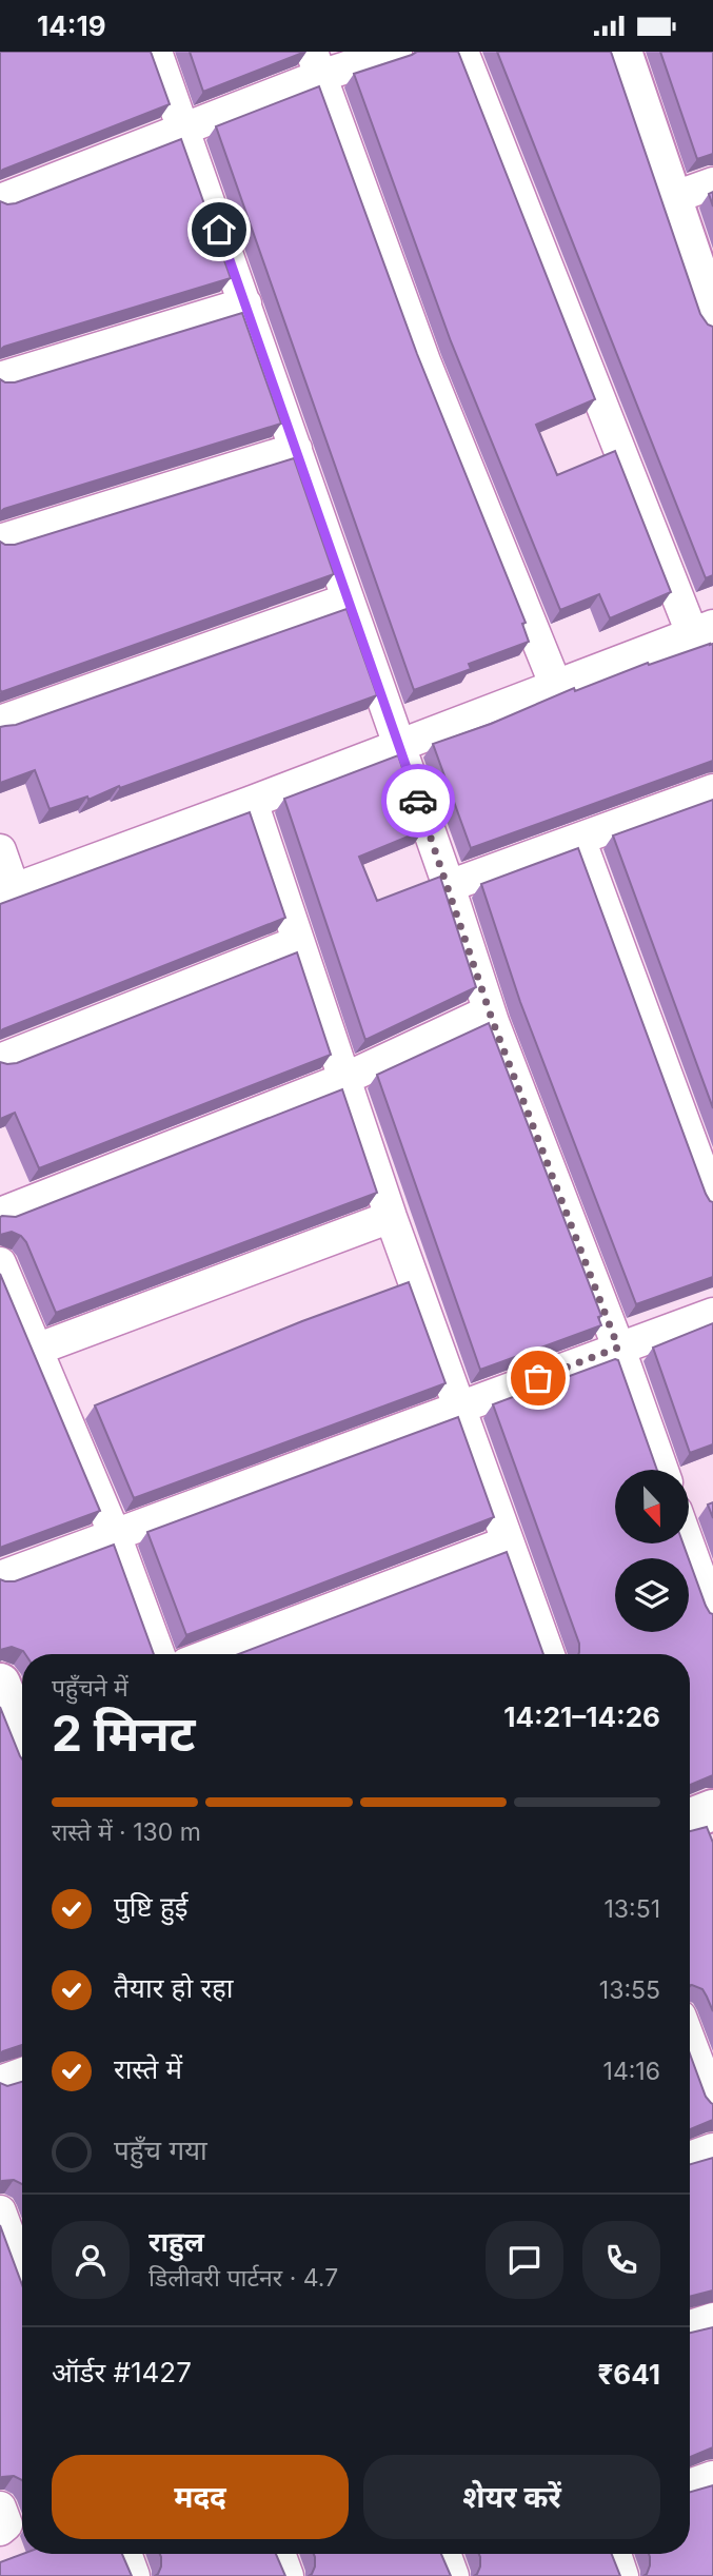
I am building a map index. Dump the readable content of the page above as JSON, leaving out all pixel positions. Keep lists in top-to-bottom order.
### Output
{
  "north": "bottom",
  "page": {
    "status": "14:19",
    "heading": ["2 मिनट", "पहुँचने में", "14:21–14:26"],
    "panel": [
      "राहुल",
      "डिलीवरी पार्टनर · 4.7",
      "ऑर्डर #1427",
      "₹641"
    ],
    "bar": "रास्ते में · 130 m",
    "list": [
      ["पुष्टि हुई", "13:51"],
      ["तैयार हो रहा", "13:55"],
      ["रास्ते में", "14:16"],
      "पहुँच गया"
    ],
    "buttons": ["मदद", "शेयर करें"]
  }
}
